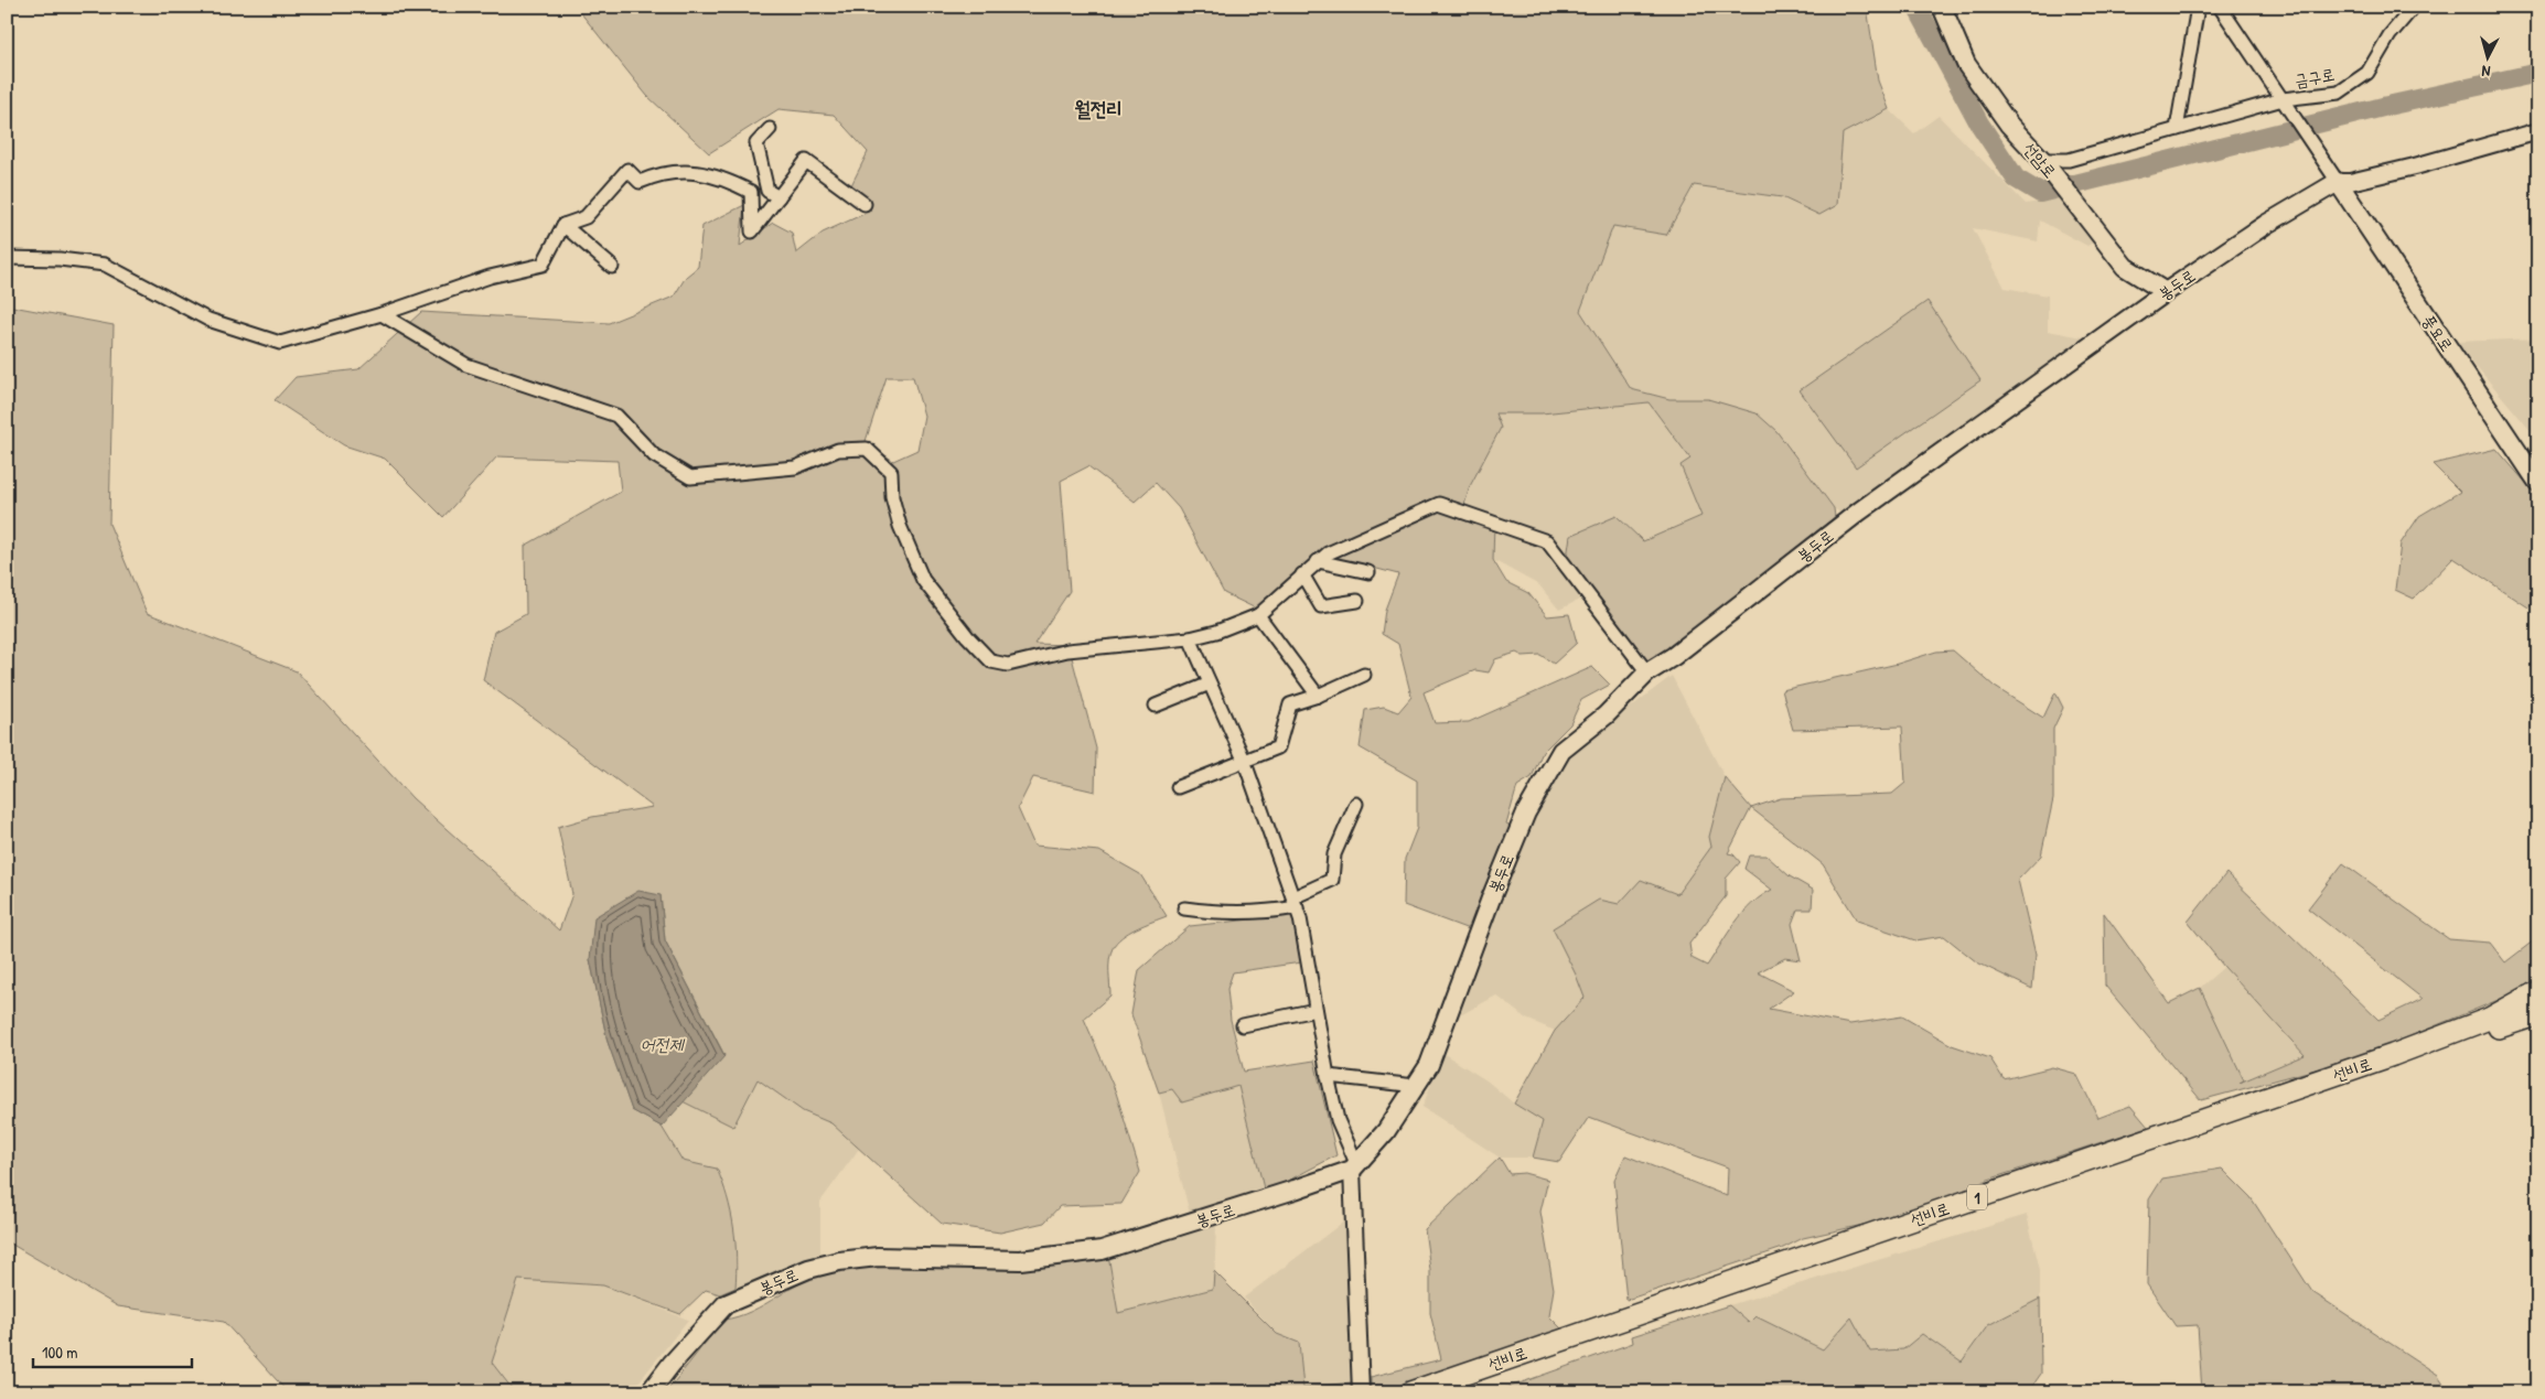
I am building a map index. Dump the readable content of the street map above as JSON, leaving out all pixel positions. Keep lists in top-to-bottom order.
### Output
{
  "streets": {
    "main road": [
      "선암로",
      "봉두로",
      "풍요로",
      "선비로",
      "1"
    ],
    "street": ["금구로"]
  },
  "crossings": [
    ["금구로", "선암로"],
    ["선암로", "봉두로"],
    ["봉두로", "풍요로"]
  ],
  "districts": ["월전리"],
  "water": ["어전제"],
  "scale_bar": "100 m",
  "north": "bottom"
}
